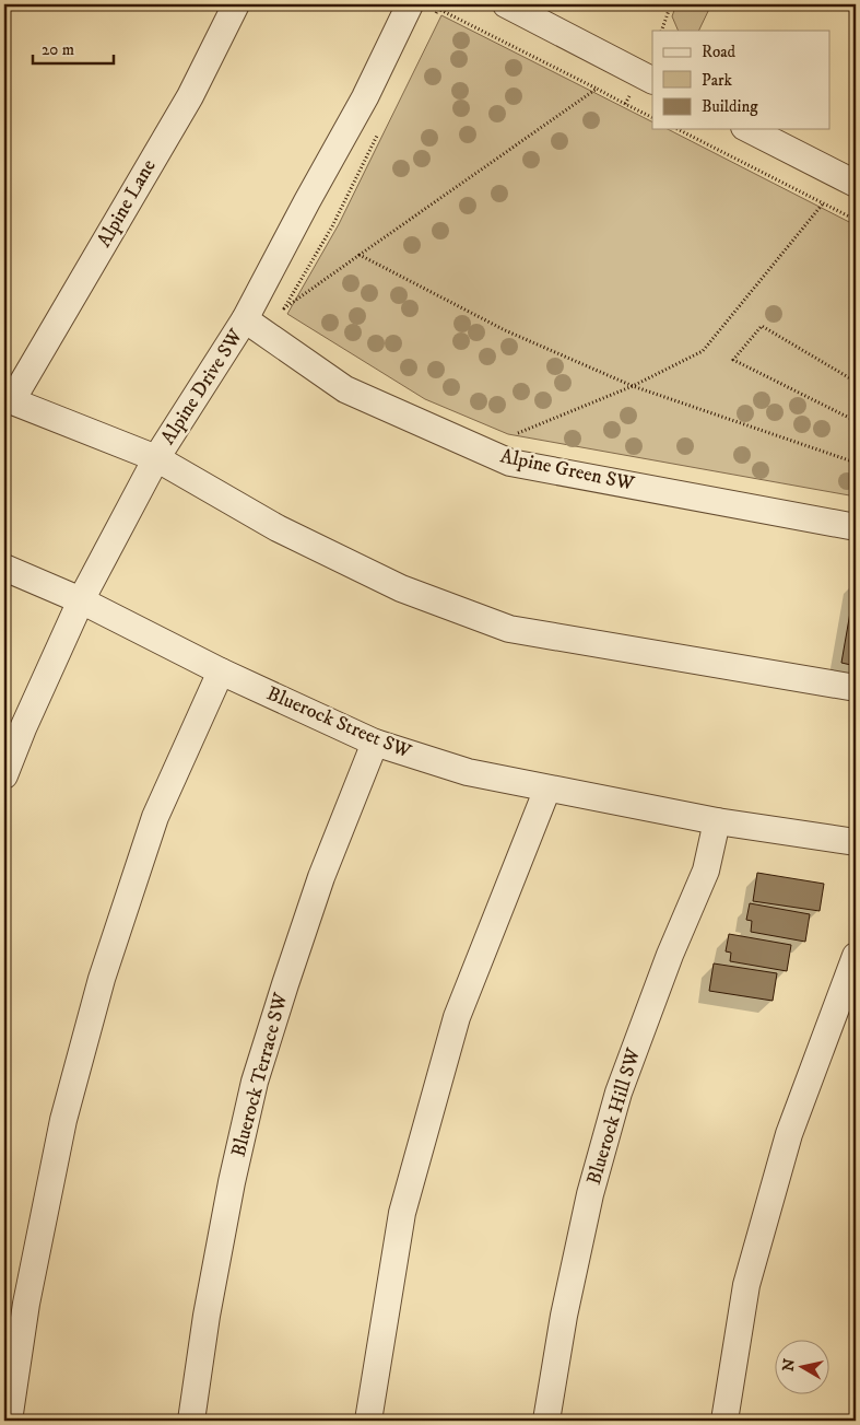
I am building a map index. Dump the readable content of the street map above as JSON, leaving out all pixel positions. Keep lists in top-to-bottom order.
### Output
{
  "streets": {
    "street": [
      "Alpine Lane",
      "Alpine Drive SW",
      "Alpine Green SW",
      "Bluerock Street SW",
      "Bluerock Terrace SW",
      "Bluerock Hill SW"
    ]
  },
  "crossings": [
    ["Alpine Drive SW", "Alpine Green SW"],
    ["Alpine Drive SW", "Bluerock Street SW"],
    ["Bluerock Street SW", "Bluerock Terrace SW"],
    ["Bluerock Street SW", "Bluerock Hill SW"]
  ],
  "legend": ["Road", "Park", "Building"],
  "scale_bar": "20 m",
  "north": "left"
}
